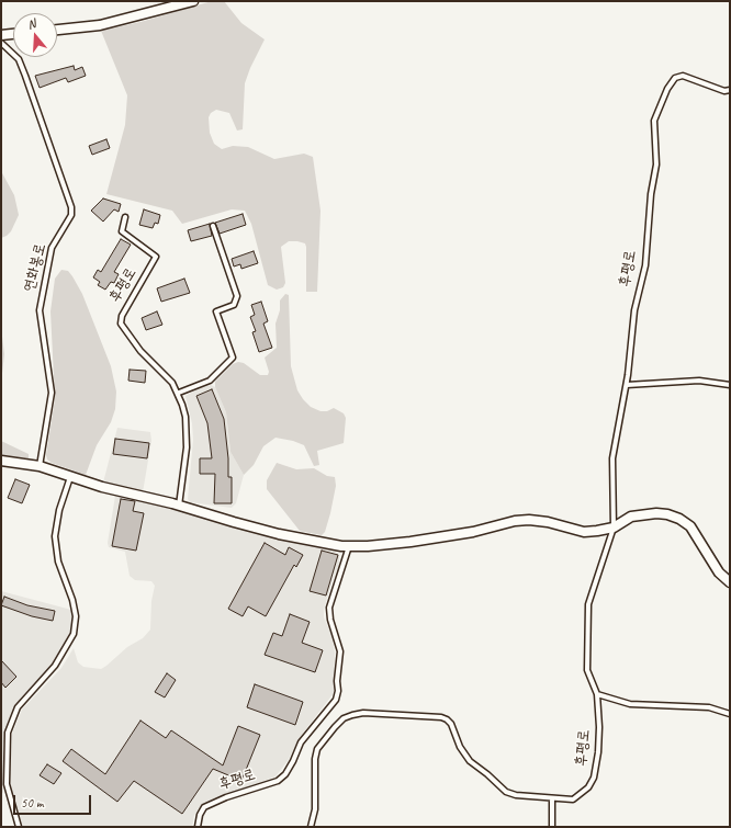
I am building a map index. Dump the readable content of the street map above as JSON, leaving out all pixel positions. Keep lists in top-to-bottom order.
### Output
{
  "streets": {
    "lane": ["연화봉로", "후평로"]
  },
  "scale_bar": "50 m",
  "north": "top"
}
